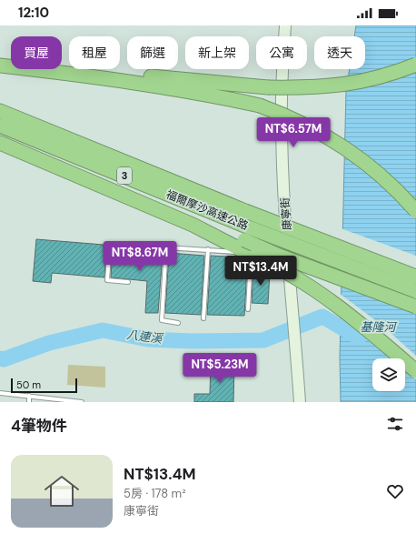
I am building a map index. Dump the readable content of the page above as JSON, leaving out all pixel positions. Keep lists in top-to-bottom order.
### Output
{
  "streets": {
    "highway": ["3", "福爾摩沙高速公路"],
    "street": ["康寧街"]
  },
  "water": ["基隆河", "八連溪"],
  "scale_bar": "50 m",
  "page": {
    "status": "12:10",
    "chip": [
      "買屋",
      "租屋",
      "篩選",
      "新上架",
      "公寓",
      "透天"
    ],
    "price": [
      "NT$6.57M",
      "NT$8.67M",
      "NT$13.4M",
      "NT$5.23M"
    ],
    "scale": "50 m",
    "heading": "4筆物件",
    "list": [
      {
        "name": "NT$13.4M",
        "note": "5房 · 178 m² · 康寧街"
      }
    ]
  }
}
